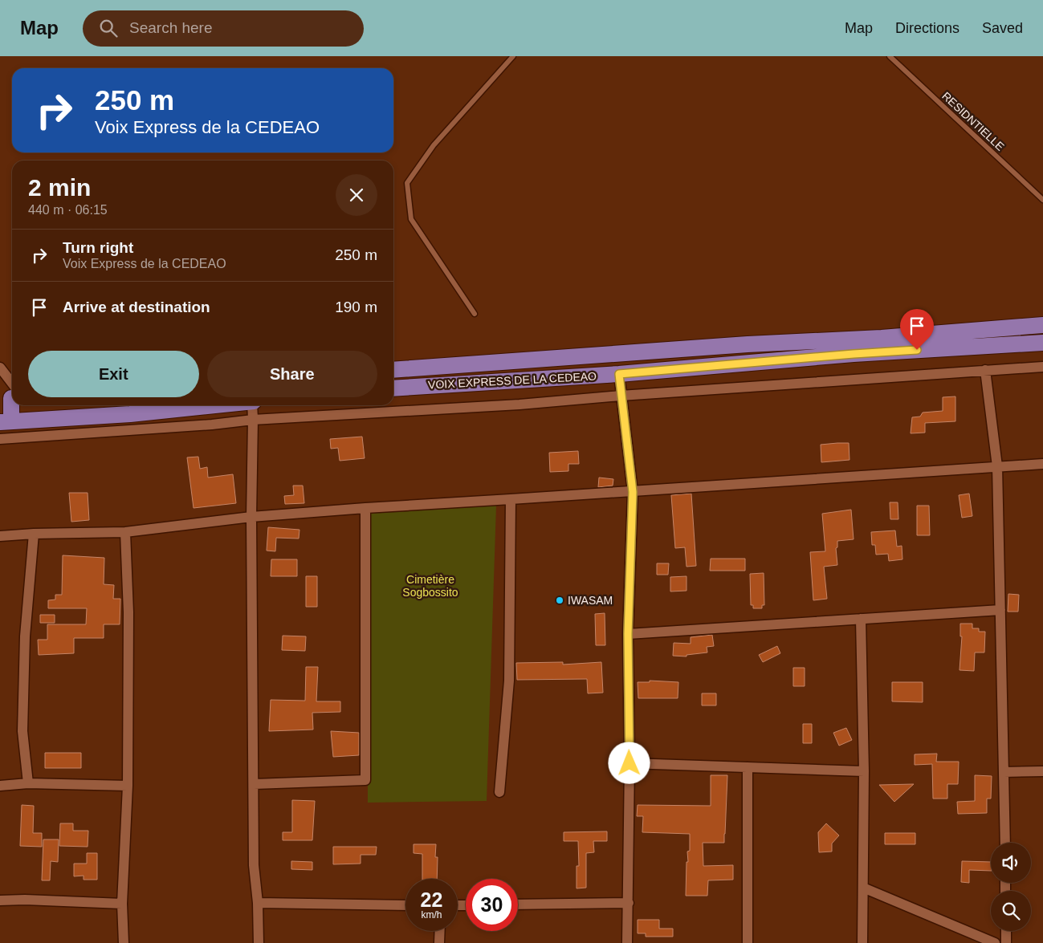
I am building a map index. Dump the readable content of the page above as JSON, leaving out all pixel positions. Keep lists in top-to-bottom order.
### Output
{
  "streets": {
    "main road": ["VOIX EXPRESS DE LA CEDEAO"],
    "lane": ["RESIDNTIELLE"]
  },
  "parks": ["Cimetière Sogbossito"],
  "places": ["IWASAM"],
  "page": {
    "header": "Map",
    "search": "Search here",
    "nav": ["Map", "Directions", "Saved"],
    "turn": ["250 m", "Voix Express de la CEDEAO"],
    "heading": ["2 min", "440 m · 06:15"],
    "list": [
      {
        "name": "Turn right",
        "note": "Voix Express de la CEDEAO",
        "value": "250 m"
      },
      {
        "name": "Arrive at destination",
        "value": "190 m"
      }
    ],
    "buttons": ["Exit", "Share"],
    "speed": "22 km/h",
    "limit": "30"
  }
}
